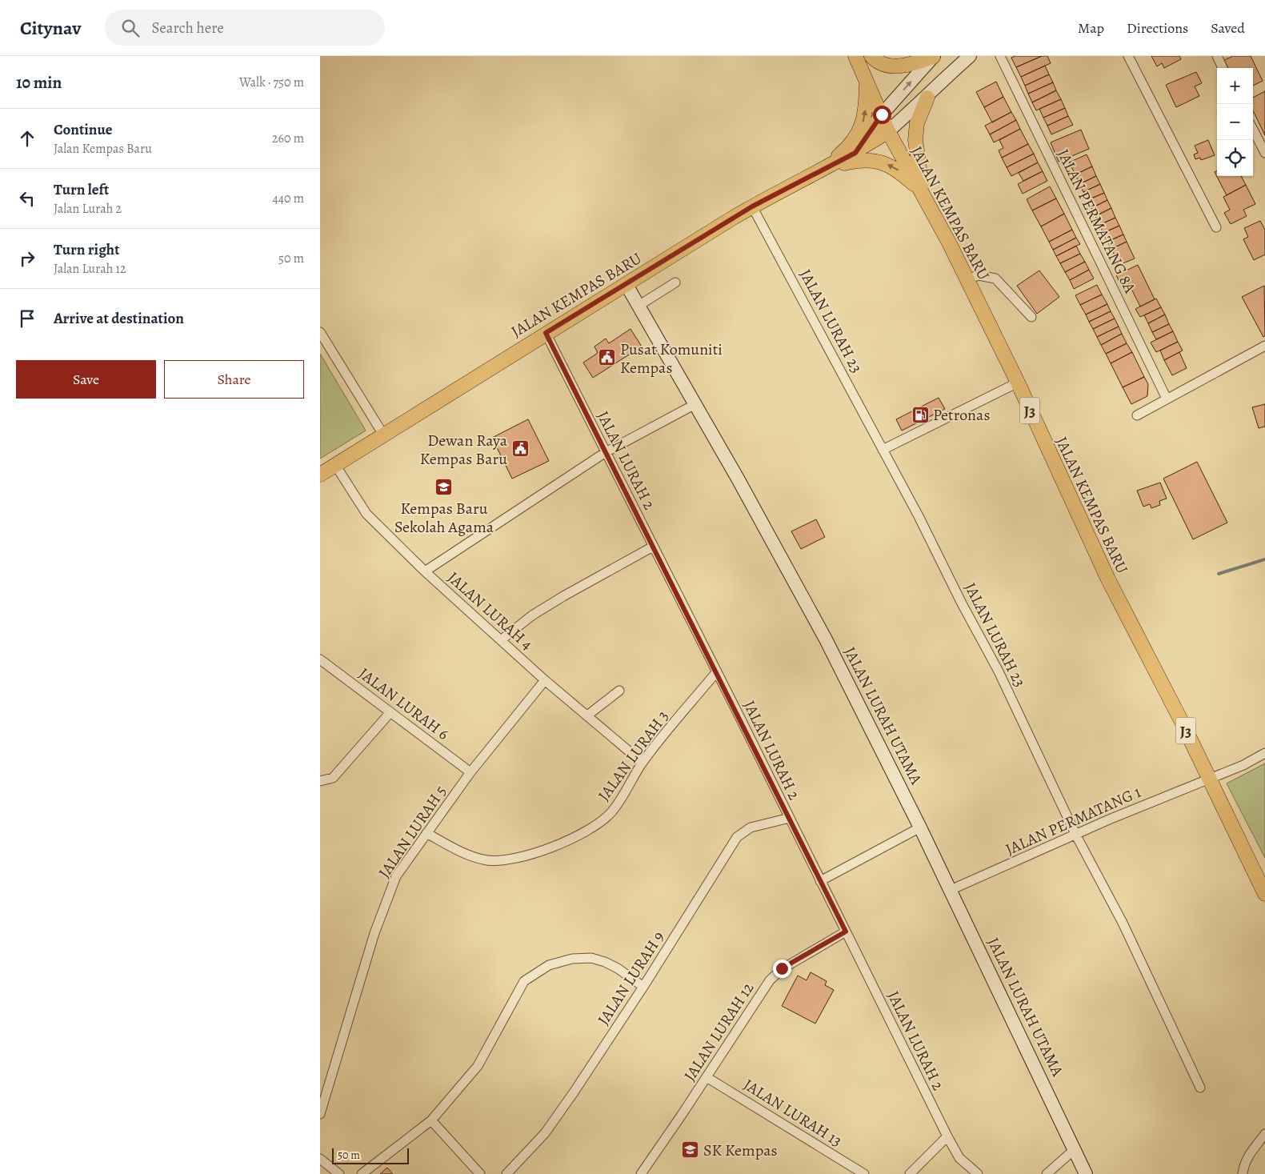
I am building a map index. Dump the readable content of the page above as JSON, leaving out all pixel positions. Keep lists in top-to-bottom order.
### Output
{
  "streets": {
    "main road": ["JALAN KEMPAS BARU", "J3"],
    "street": [
      "JALAN PERMATANG 8A",
      "JALAN LURAH 23",
      "JALAN LURAH 2",
      "JALAN LURAH 4",
      "JALAN LURAH 6",
      "JALAN LURAH UTAMA",
      "JALAN LURAH 3",
      "JALAN PERMATANG 1",
      "JALAN LURAH 5",
      "JALAN LURAH 9",
      "JALAN LURAH 12",
      "JALAN LURAH 13"
    ]
  },
  "crossings": [
    ["JALAN KEMPAS BARU", "JALAN LURAH 23"],
    ["JALAN KEMPAS BARU", "JALAN LURAH 2"],
    ["JALAN KEMPAS BARU", "JALAN LURAH 4"],
    ["JALAN KEMPAS BARU", "JALAN LURAH UTAMA"],
    ["JALAN KEMPAS BARU", "JALAN PERMATANG 1"],
    ["JALAN LURAH 23", "JALAN PERMATANG 1"],
    ["JALAN LURAH 2", "JALAN LURAH 3"],
    ["JALAN LURAH 2", "JALAN LURAH 9"],
    ["JALAN LURAH 2", "JALAN LURAH 12"],
    ["JALAN LURAH 4", "JALAN LURAH 3"],
    ["JALAN LURAH 4", "JALAN LURAH 5"],
    ["JALAN LURAH 6", "JALAN LURAH 5"],
    ["JALAN LURAH UTAMA", "JALAN PERMATANG 1"],
    ["JALAN LURAH 3", "JALAN LURAH 5"],
    ["JALAN LURAH 12", "JALAN LURAH 13"]
  ],
  "places": {
    "public building": ["Pusat Komuniti Kempas", "Dewan Raya Kempas Baru"],
    "fuel station": ["Petronas"],
    "school or university": ["Kempas Baru Sekolah Agama", "SK Kempas"]
  },
  "scale_bar": "50 m",
  "page": {
    "header": "Citynav",
    "search": "Search here",
    "nav": ["Map", "Directions", "Saved"],
    "heading": ["10 min", "Walk · 750 m"],
    "map_buttons": ["+", "−"],
    "list": [
      ["Continue", "Jalan Kempas Baru", "260 m"],
      ["Turn left", "Jalan Lurah 2", "440 m"],
      ["Turn right", "Jalan Lurah 12", "50 m"],
      "Arrive at destination"
    ],
    "buttons": ["Save", "Share"],
    "scale": "50 m"
  }
}
